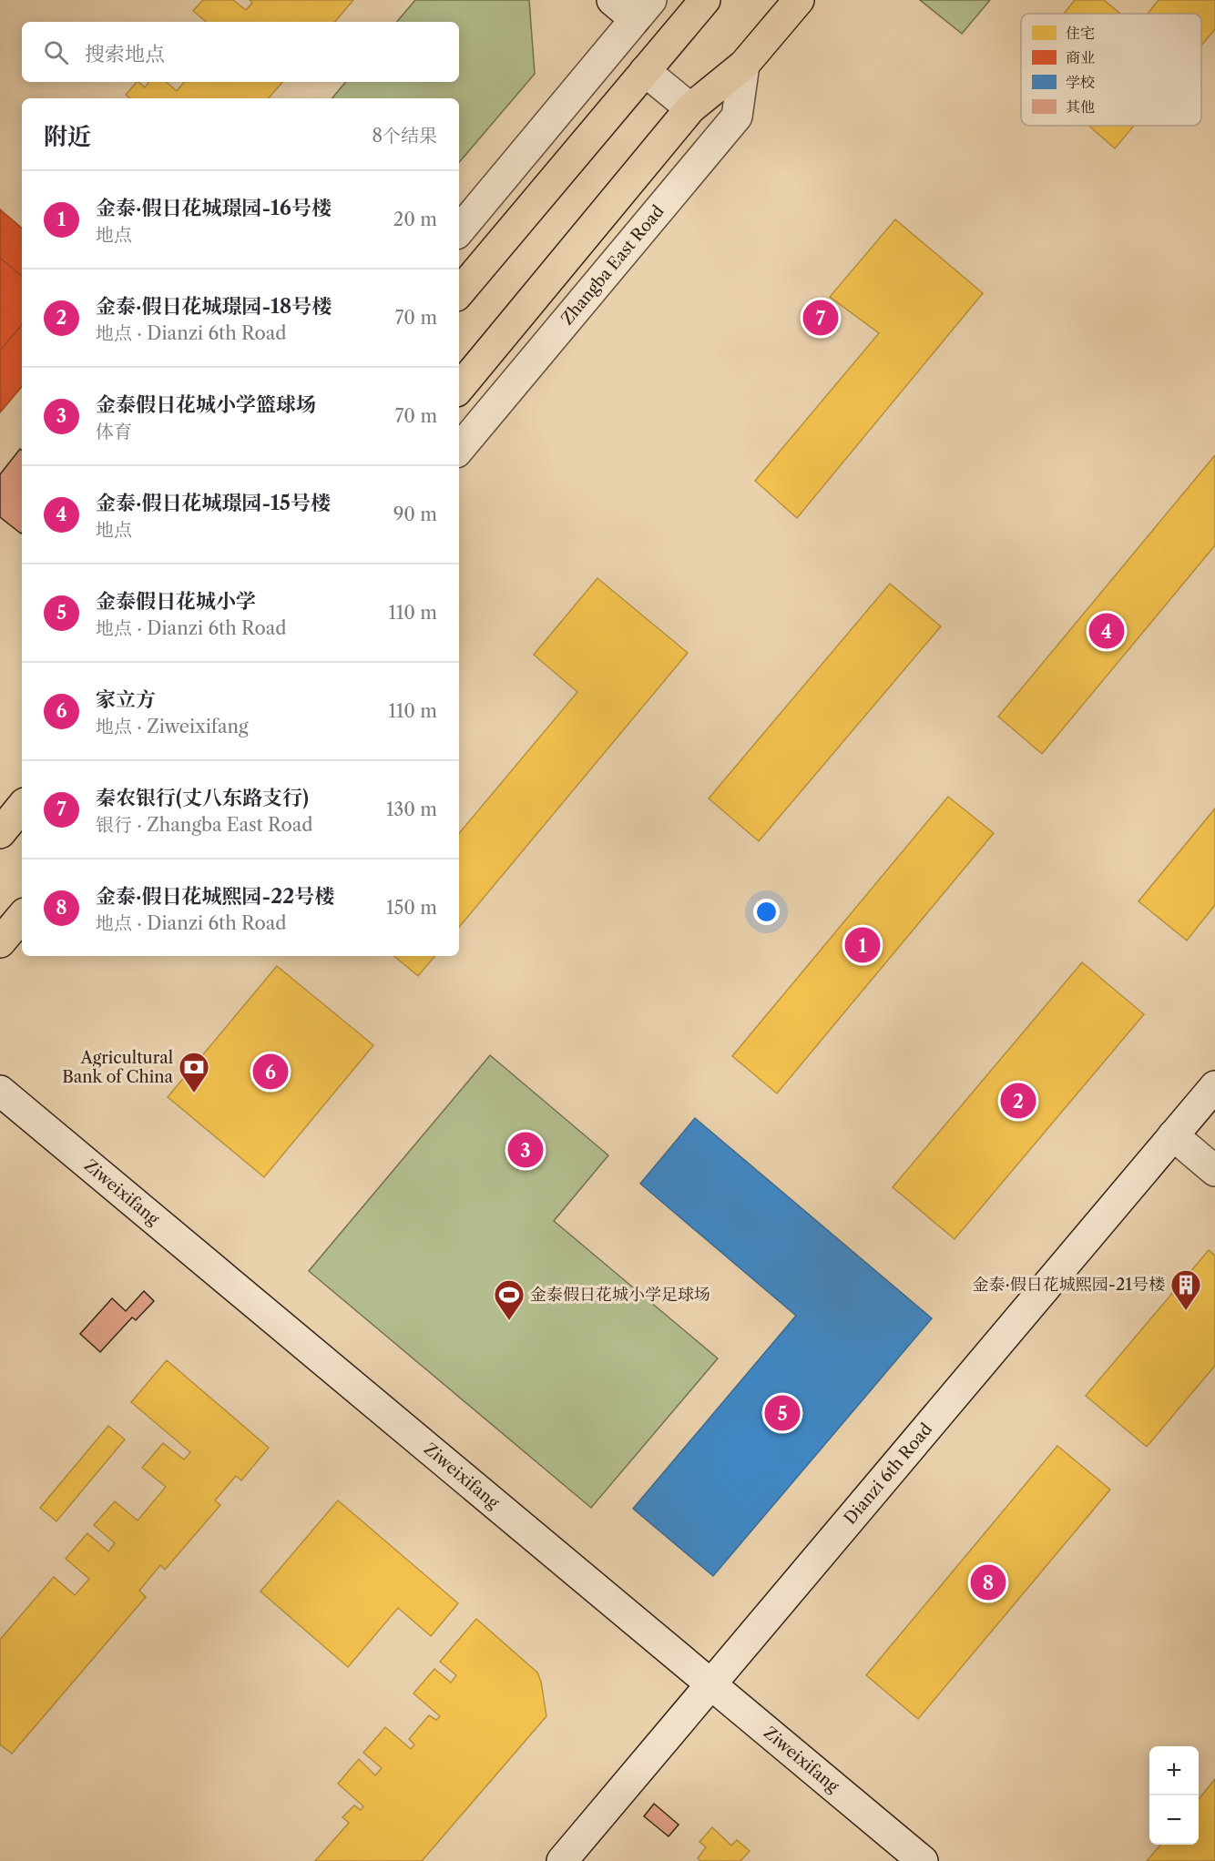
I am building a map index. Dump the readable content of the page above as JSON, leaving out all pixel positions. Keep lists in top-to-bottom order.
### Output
{
  "streets": {
    "street": ["Zhangba East Road", "Ziweixifang", "Dianzi 6th Road"]
  },
  "crossings": [
    ["Ziweixifang", "Dianzi 6th Road"]
  ],
  "places": {
    "bank": ["Agricultural Bank of China"],
    "building": ["金泰·假日花城熙园-21号楼"],
    "sports": ["金泰假日花城小学足球场"]
  },
  "legend": [
    "住宅",
    "商业",
    "学校",
    "其他"
  ],
  "page": {
    "search": "搜索地点",
    "heading": ["附近", "8个结果"],
    "list": [
      {
        "mark": "1",
        "name": "金泰·假日花城璟园-16号楼",
        "note": "地点",
        "value": "20 m"
      },
      {
        "mark": "2",
        "name": "金泰·假日花城璟园-18号楼",
        "note": "地点 · Dianzi 6th Road",
        "value": "70 m"
      },
      {
        "mark": "3",
        "name": "金泰假日花城小学篮球场",
        "note": "体育",
        "value": "70 m"
      },
      {
        "mark": "4",
        "name": "金泰·假日花城璟园-15号楼",
        "note": "地点",
        "value": "90 m"
      },
      {
        "mark": "5",
        "name": "金泰假日花城小学",
        "note": "地点 · Dianzi 6th Road",
        "value": "110 m"
      },
      {
        "mark": "6",
        "name": "家立方",
        "note": "地点 · Ziweixifang",
        "value": "110 m"
      },
      {
        "mark": "7",
        "name": "秦农银行(丈八东路支行)",
        "note": "银行 · Zhangba East Road",
        "value": "130 m"
      },
      {
        "mark": "8",
        "name": "金泰·假日花城熙园-22号楼",
        "note": "地点 · Dianzi 6th Road",
        "value": "150 m"
      }
    ],
    "pins": [
      "7",
      "4",
      "1",
      "6",
      "2",
      "3",
      "5",
      "8"
    ],
    "map_buttons": ["+", "−"]
  }
}
